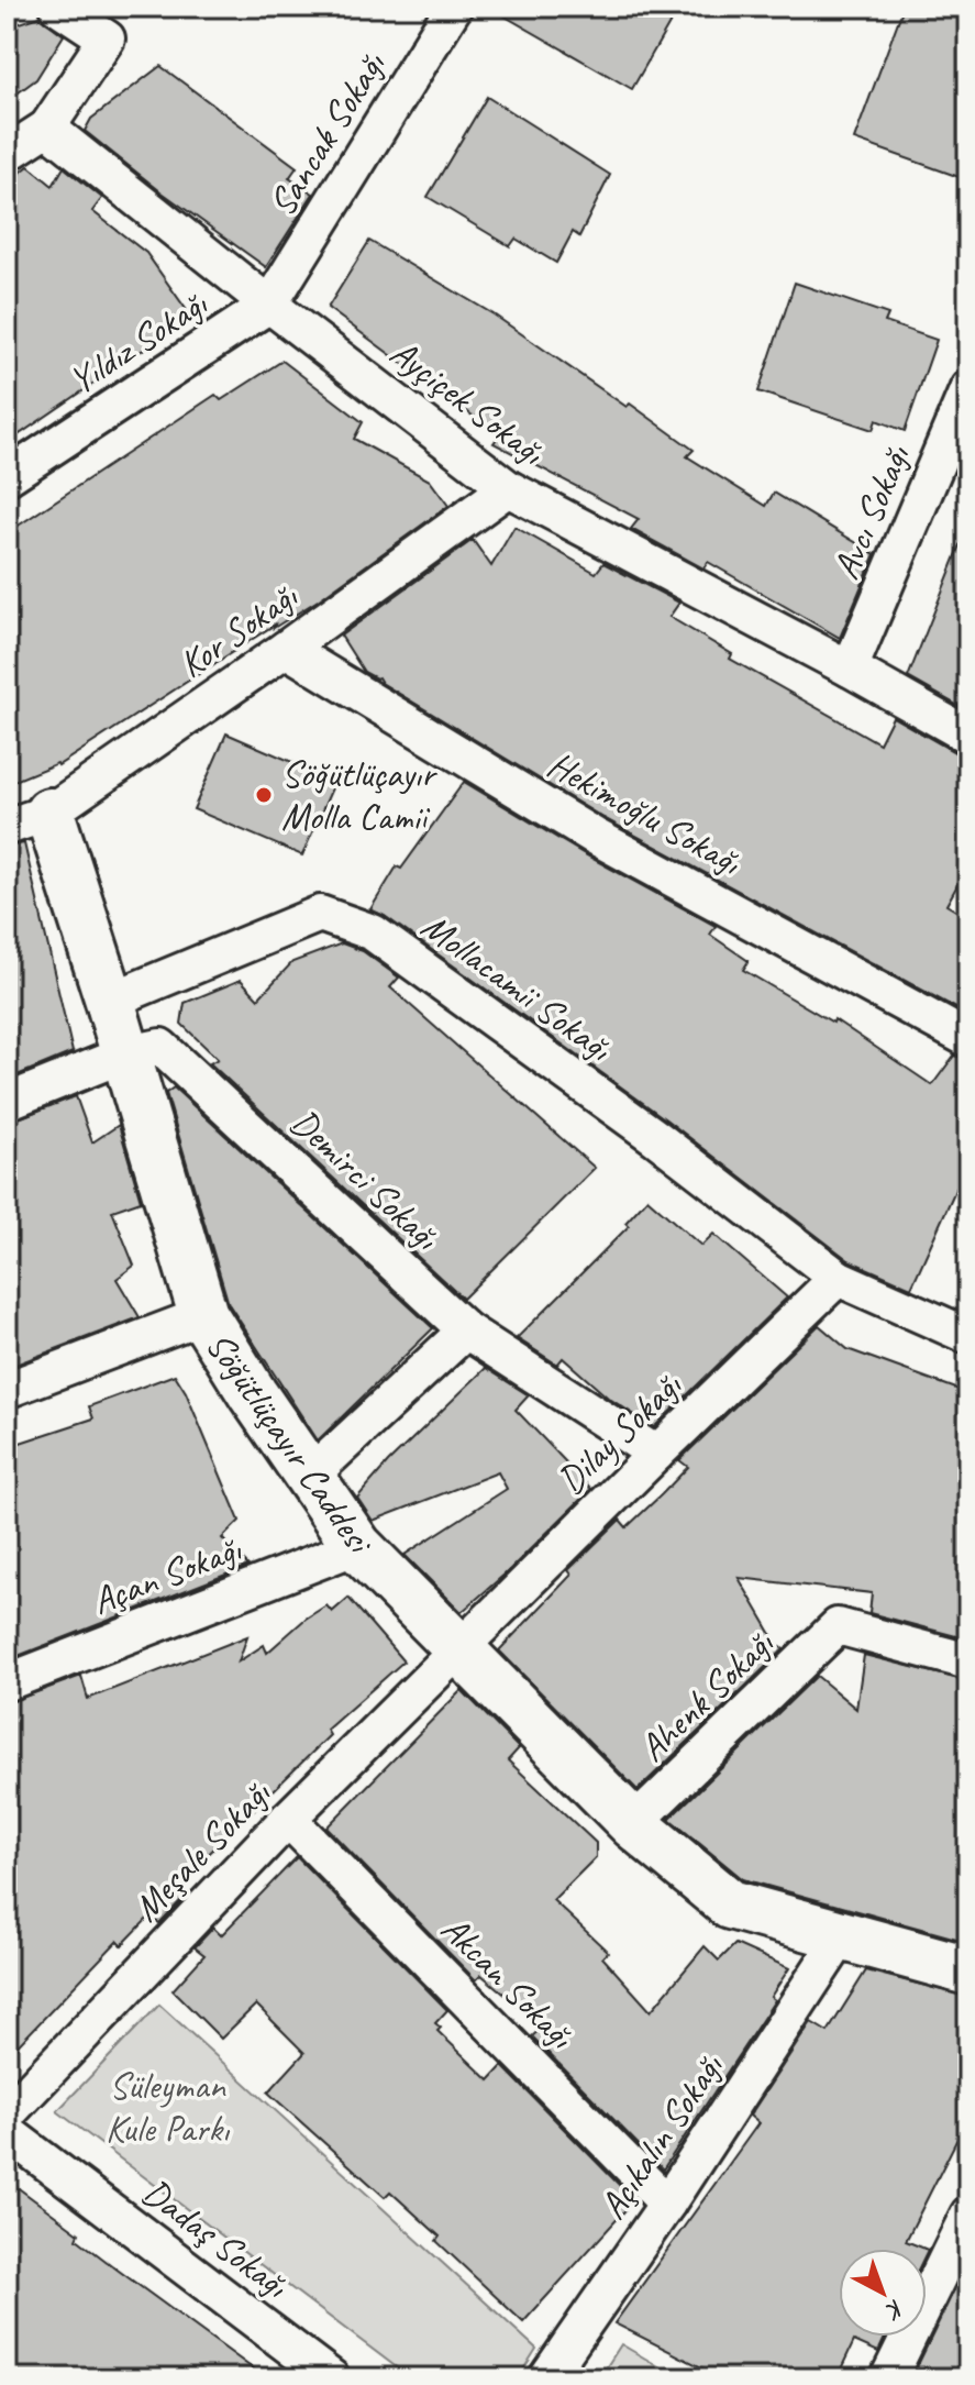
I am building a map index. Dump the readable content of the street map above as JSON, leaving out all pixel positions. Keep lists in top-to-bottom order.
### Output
{
  "streets": {
    "street": [
      "Sancak Sokağı",
      "Yıldız Sokağı",
      "Ayçiçek Sokağı",
      "Avcı Sokağı",
      "Kor Sokağı",
      "Hekimoğlu Sokağı",
      "Mollacamii Sokağı",
      "Demirci Sokağı",
      "Dilay Sokağı",
      "Söğütlüçayır Caddesi",
      "Açan Sokağı",
      "Ahenk Sokağı",
      "Meşale Sokağı",
      "Akcan Sokağı",
      "Açıkalın Sokağı",
      "Dadaş Sokağı"
    ]
  },
  "crossings": [
    ["Sancak Sokağı", "Yıldız Sokağı"],
    ["Sancak Sokağı", "Ayçiçek Sokağı"],
    ["Yıldız Sokağı", "Ayçiçek Sokağı"],
    ["Ayçiçek Sokağı", "Avcı Sokağı"],
    ["Ayçiçek Sokağı", "Kor Sokağı"],
    ["Kor Sokağı", "Hekimoğlu Sokağı"],
    ["Kor Sokağı", "Söğütlüçayır Caddesi"],
    ["Mollacamii Sokağı", "Dilay Sokağı"],
    ["Mollacamii Sokağı", "Söğütlüçayır Caddesi"],
    ["Demirci Sokağı", "Dilay Sokağı"],
    ["Demirci Sokağı", "Söğütlüçayır Caddesi"],
    ["Dilay Sokağı", "Söğütlüçayır Caddesi"],
    ["Dilay Sokağı", "Meşale Sokağı"],
    ["Söğütlüçayır Caddesi", "Açan Sokağı"],
    ["Söğütlüçayır Caddesi", "Ahenk Sokağı"],
    ["Söğütlüçayır Caddesi", "Meşale Sokağı"],
    ["Söğütlüçayır Caddesi", "Açıkalın Sokağı"],
    ["Meşale Sokağı", "Akcan Sokağı"],
    ["Akcan Sokağı", "Açıkalın Sokağı"]
  ],
  "parks": ["Süleyman Kule Parkı"],
  "places": ["Söğütlüçayır Molla Camii"],
  "north": "bottom right"
}
